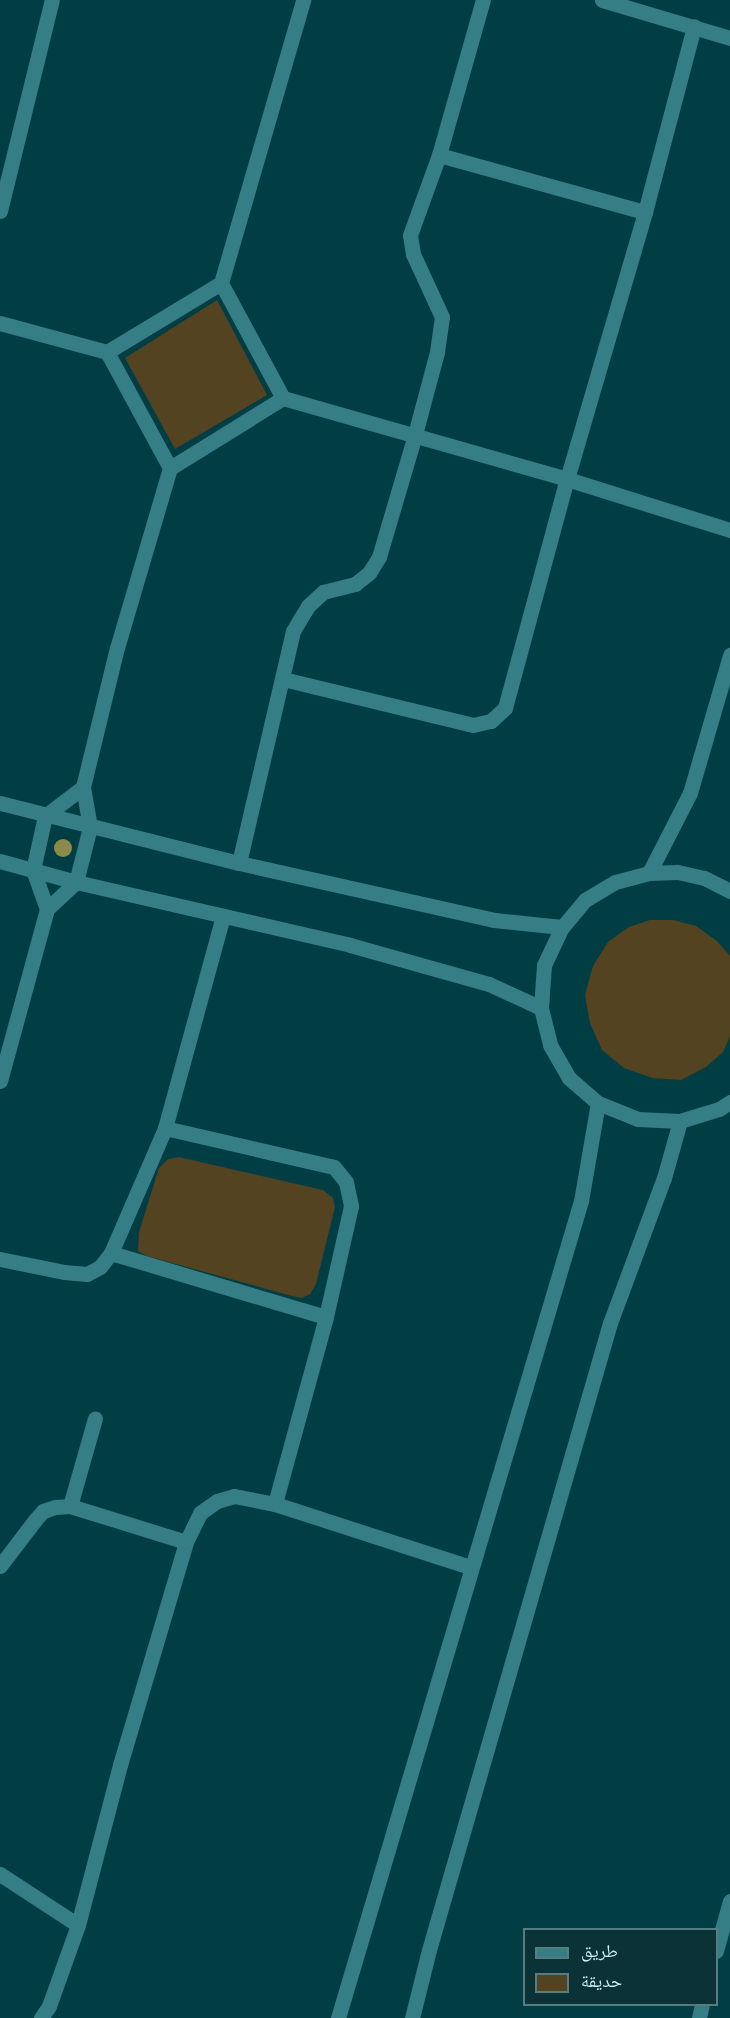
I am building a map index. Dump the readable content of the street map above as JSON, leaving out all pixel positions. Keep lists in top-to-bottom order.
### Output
{
  "legend": ["طريق", "حديقة"]
}
